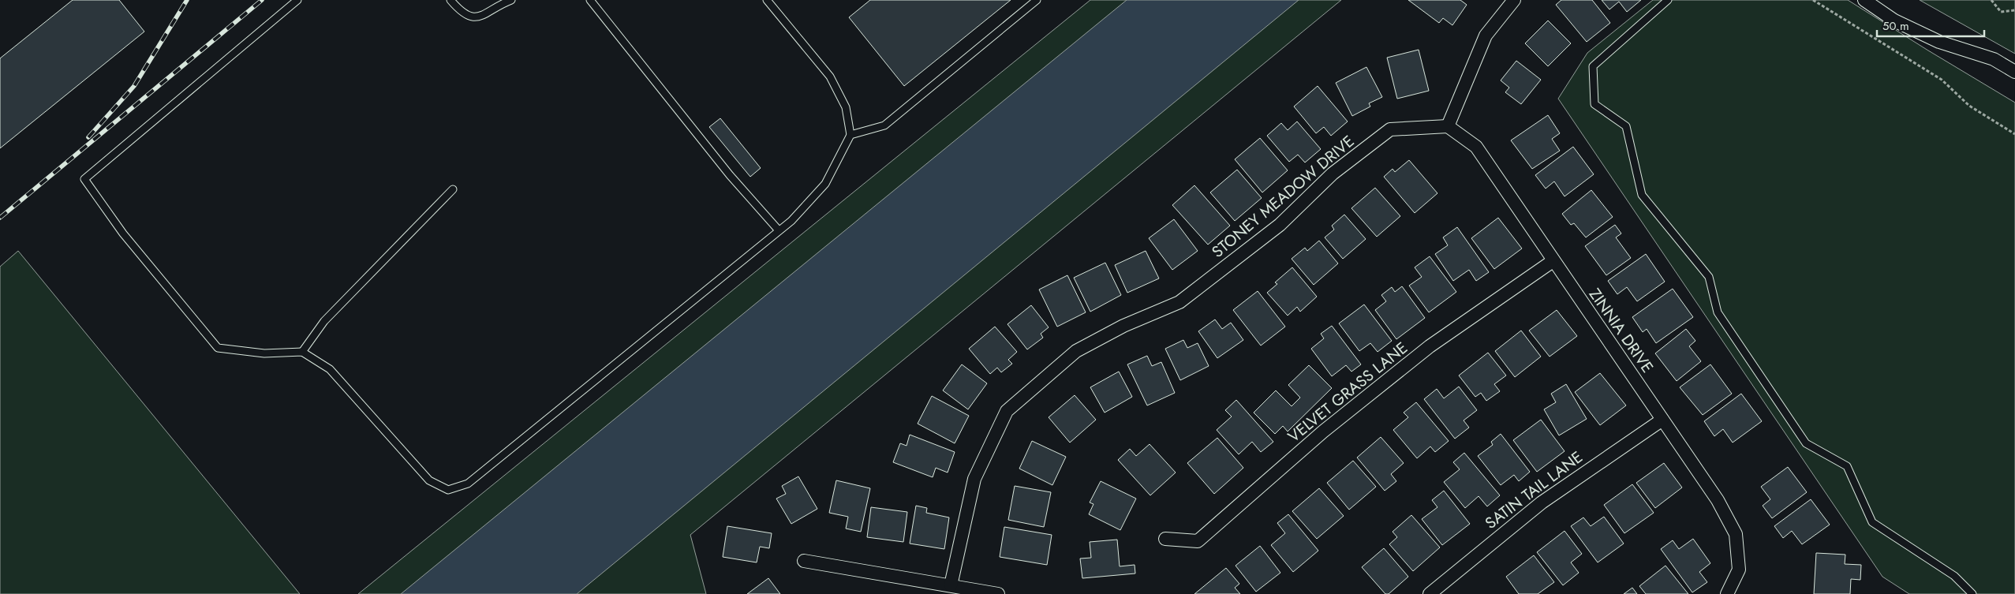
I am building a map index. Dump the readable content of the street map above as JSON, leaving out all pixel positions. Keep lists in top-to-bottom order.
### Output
{
  "streets": {
    "street": [
      "STONEY MEADOW DRIVE",
      "ZINNIA DRIVE",
      "VELVET GRASS LANE",
      "SATIN TAIL LANE"
    ]
  },
  "crossings": [
    ["STONEY MEADOW DRIVE", "ZINNIA DRIVE"],
    ["ZINNIA DRIVE", "VELVET GRASS LANE"],
    ["ZINNIA DRIVE", "SATIN TAIL LANE"]
  ],
  "scale_bar": "50 m"
}
